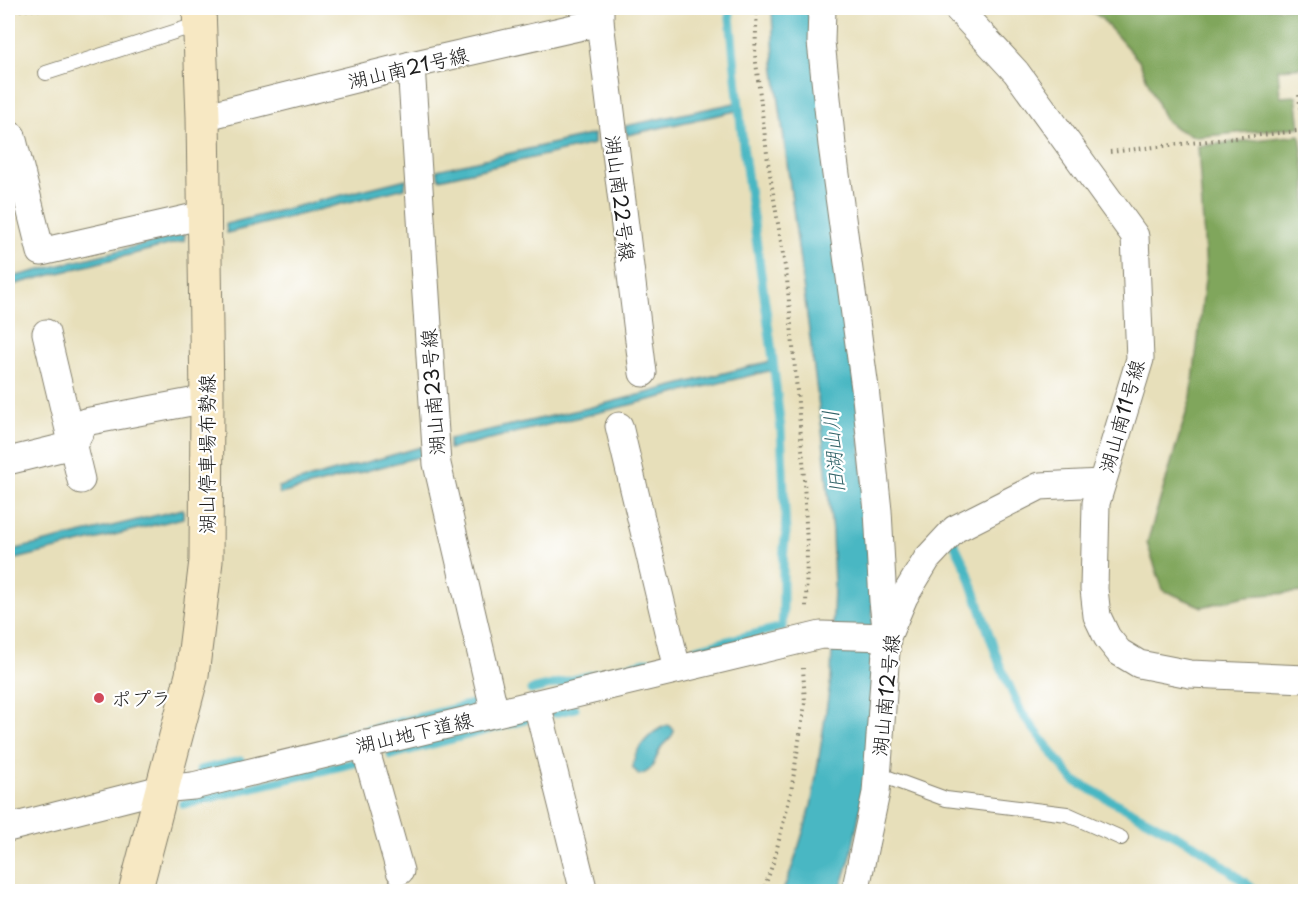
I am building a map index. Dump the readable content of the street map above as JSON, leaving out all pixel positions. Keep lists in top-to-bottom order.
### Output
{
  "streets": {
    "main road": ["湖山停車場布勢線"],
    "street": [
      "湖山南21号線",
      "湖山南22号線",
      "湖山南23号線",
      "湖山南11号線",
      "湖山南12号線",
      "湖山地下道線"
    ]
  },
  "crossings": [
    ["湖山南21号線", "湖山南22号線"],
    ["湖山南21号線", "湖山南23号線"],
    ["湖山南21号線", "湖山停車場布勢線"],
    ["湖山南23号線", "湖山地下道線"],
    ["湖山南11号線", "湖山南12号線"],
    ["湖山停車場布勢線", "湖山地下道線"],
    ["湖山南12号線", "湖山地下道線"]
  ],
  "water": ["旧湖山川"],
  "places": ["ポプラ"]
}
